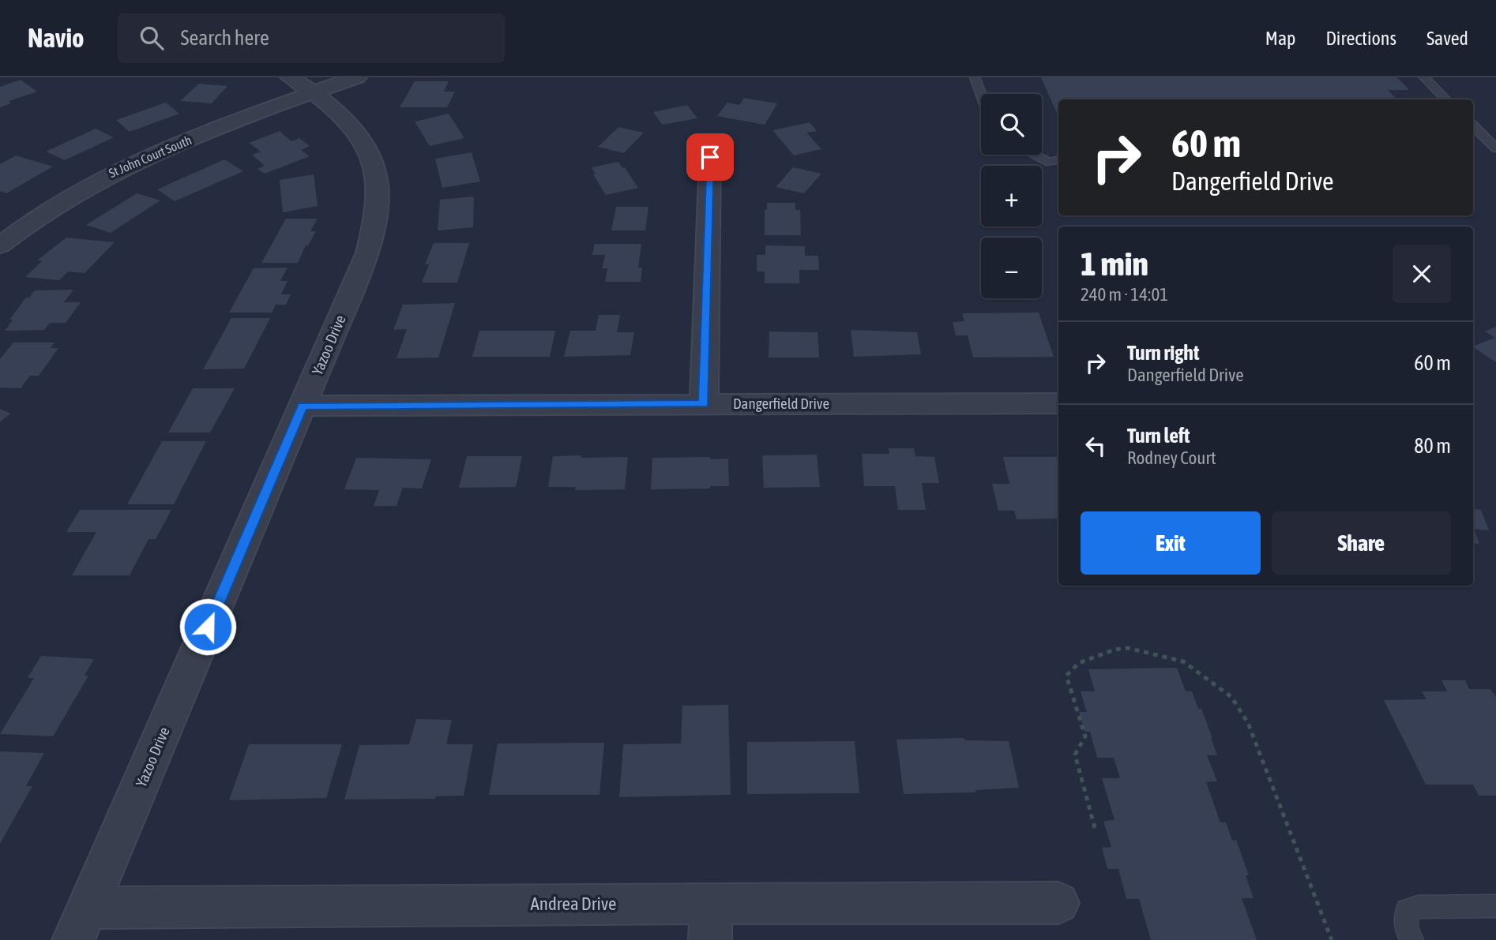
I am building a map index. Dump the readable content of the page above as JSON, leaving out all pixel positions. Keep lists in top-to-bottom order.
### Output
{
  "streets": {
    "street": [
      "St John Court South",
      "Yazoo Drive",
      "Dangerfield Drive",
      "Andrea Drive"
    ]
  },
  "crossings": [
    ["St John Court South", "Yazoo Drive"],
    ["Yazoo Drive", "Dangerfield Drive"],
    ["Yazoo Drive", "Andrea Drive"]
  ],
  "page": {
    "header": "Navio",
    "search": "Search here",
    "nav": ["Map", "Directions", "Saved"],
    "map_buttons": ["+", "−"],
    "turn": ["60 m", "Dangerfield Drive"],
    "heading": ["1 min", "240 m · 14:01"],
    "list": [
      {
        "name": "Turn right",
        "note": "Dangerfield Drive",
        "value": "60 m"
      },
      {
        "name": "Turn left",
        "note": "Rodney Court",
        "value": "80 m"
      }
    ],
    "buttons": ["Exit", "Share"]
  }
}
